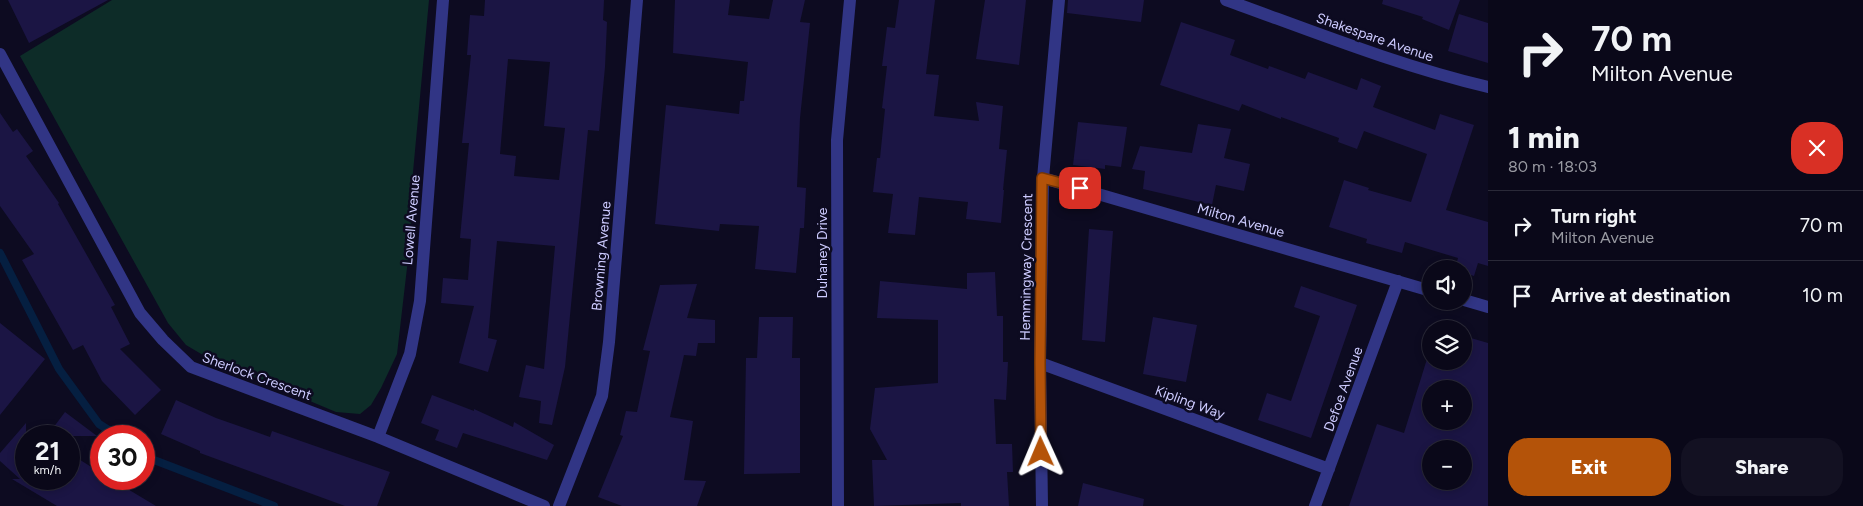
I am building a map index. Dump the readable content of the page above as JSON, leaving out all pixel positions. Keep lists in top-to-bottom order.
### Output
{
  "streets": {
    "street": [
      "Shakespare Avenue",
      "Lowell Avenue",
      "Milton Avenue",
      "Duhaney Drive",
      "Browning Avenue",
      "Hemmingway Crescent",
      "Sherlock Crescent",
      "Defoe Avenue",
      "Kipling Way"
    ]
  },
  "crossings": [
    ["Lowell Avenue", "Sherlock Crescent"],
    ["Milton Avenue", "Hemmingway Crescent"],
    ["Milton Avenue", "Defoe Avenue"],
    ["Hemmingway Crescent", "Kipling Way"],
    ["Defoe Avenue", "Kipling Way"]
  ],
  "page": {
    "turn": ["70 m", "Milton Avenue"],
    "heading": ["1 min", "80 m · 18:03"],
    "list": [
      {
        "name": "Turn right",
        "note": "Milton Avenue",
        "value": "70 m"
      },
      {
        "name": "Arrive at destination",
        "value": "10 m"
      }
    ],
    "map_buttons": ["+", "−"],
    "speed": "21 km/h",
    "limit": "30",
    "buttons": ["Exit", "Share"]
  }
}
